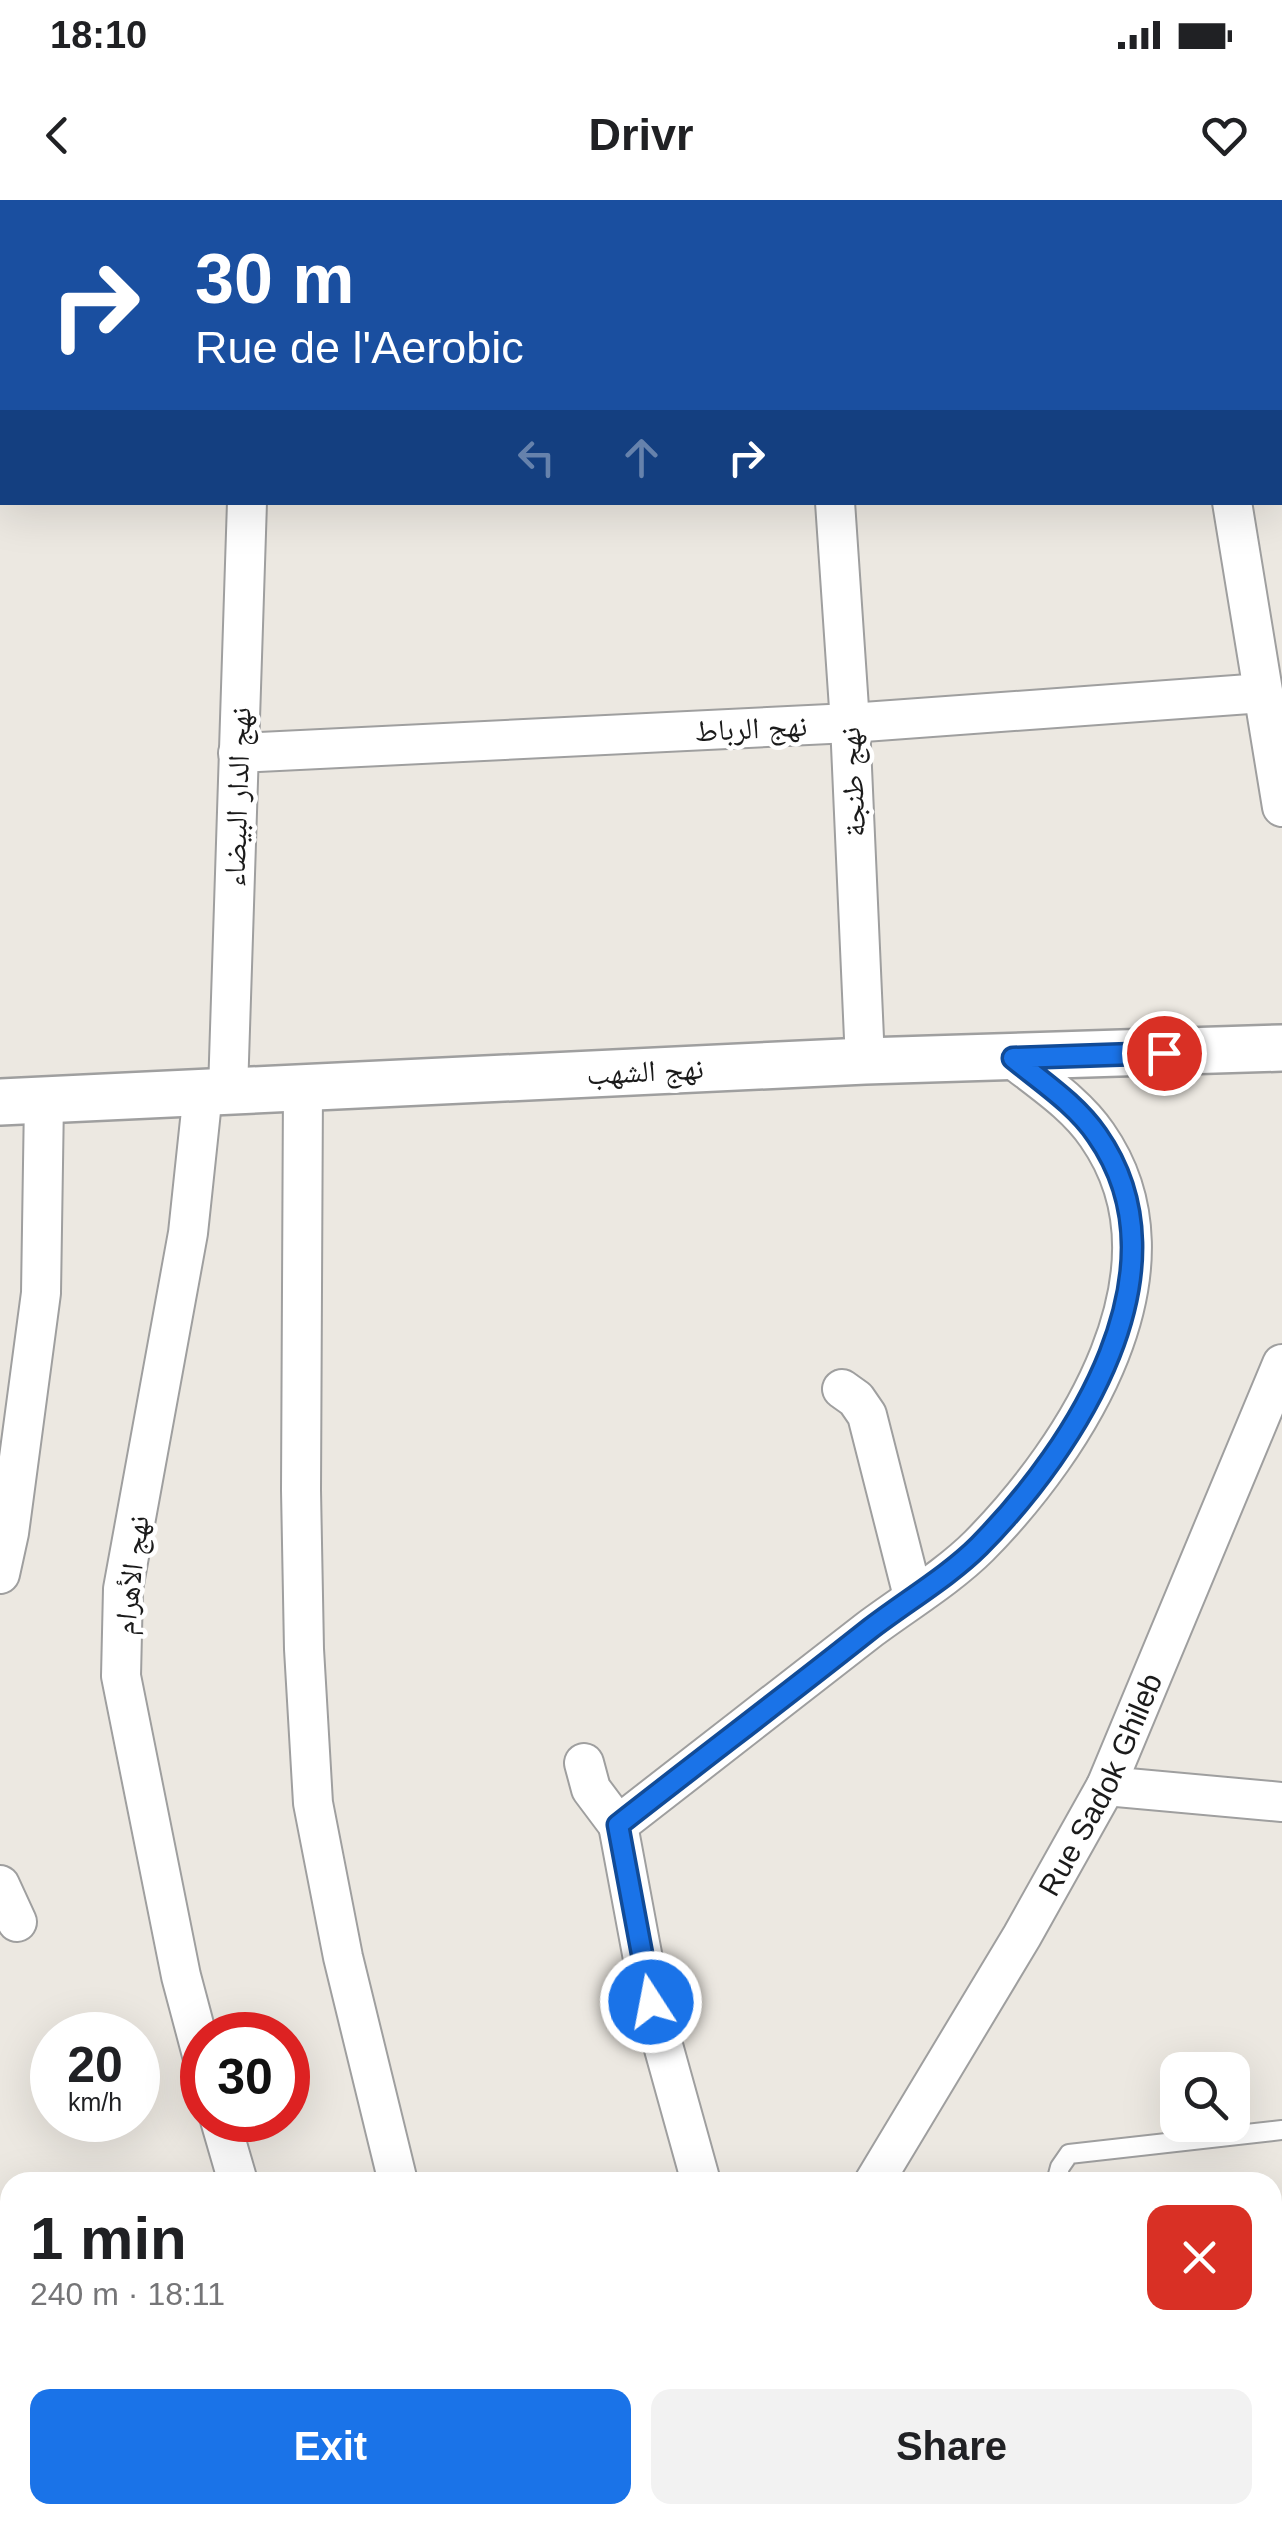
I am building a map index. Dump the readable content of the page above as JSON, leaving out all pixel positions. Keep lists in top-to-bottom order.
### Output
{
  "streets": {
    "street": [
      "نهج الرباط",
      "نهج طنجة",
      "نهج الدار البيضاء",
      "نهج الشهب",
      "نهج الأهرام",
      "Rue Sadok Ghileb"
    ]
  },
  "crossings": [
    ["نهج الرباط", "نهج طنجة"],
    ["نهج الرباط", "نهج الدار البيضاء"],
    ["نهج طنجة", "نهج الشهب"],
    ["نهج الدار البيضاء", "نهج الشهب"],
    ["نهج الدار البيضاء", "نهج الأهرام"],
    ["نهج الشهب", "نهج الأهرام"]
  ],
  "page": {
    "status": "18:10",
    "header": "Drivr",
    "turn": ["30 m", "Rue de l'Aerobic"],
    "speed": "20 km/h",
    "limit": "30",
    "heading": ["1 min", "240 m · 18:11"],
    "buttons": ["Exit", "Share"]
  }
}
